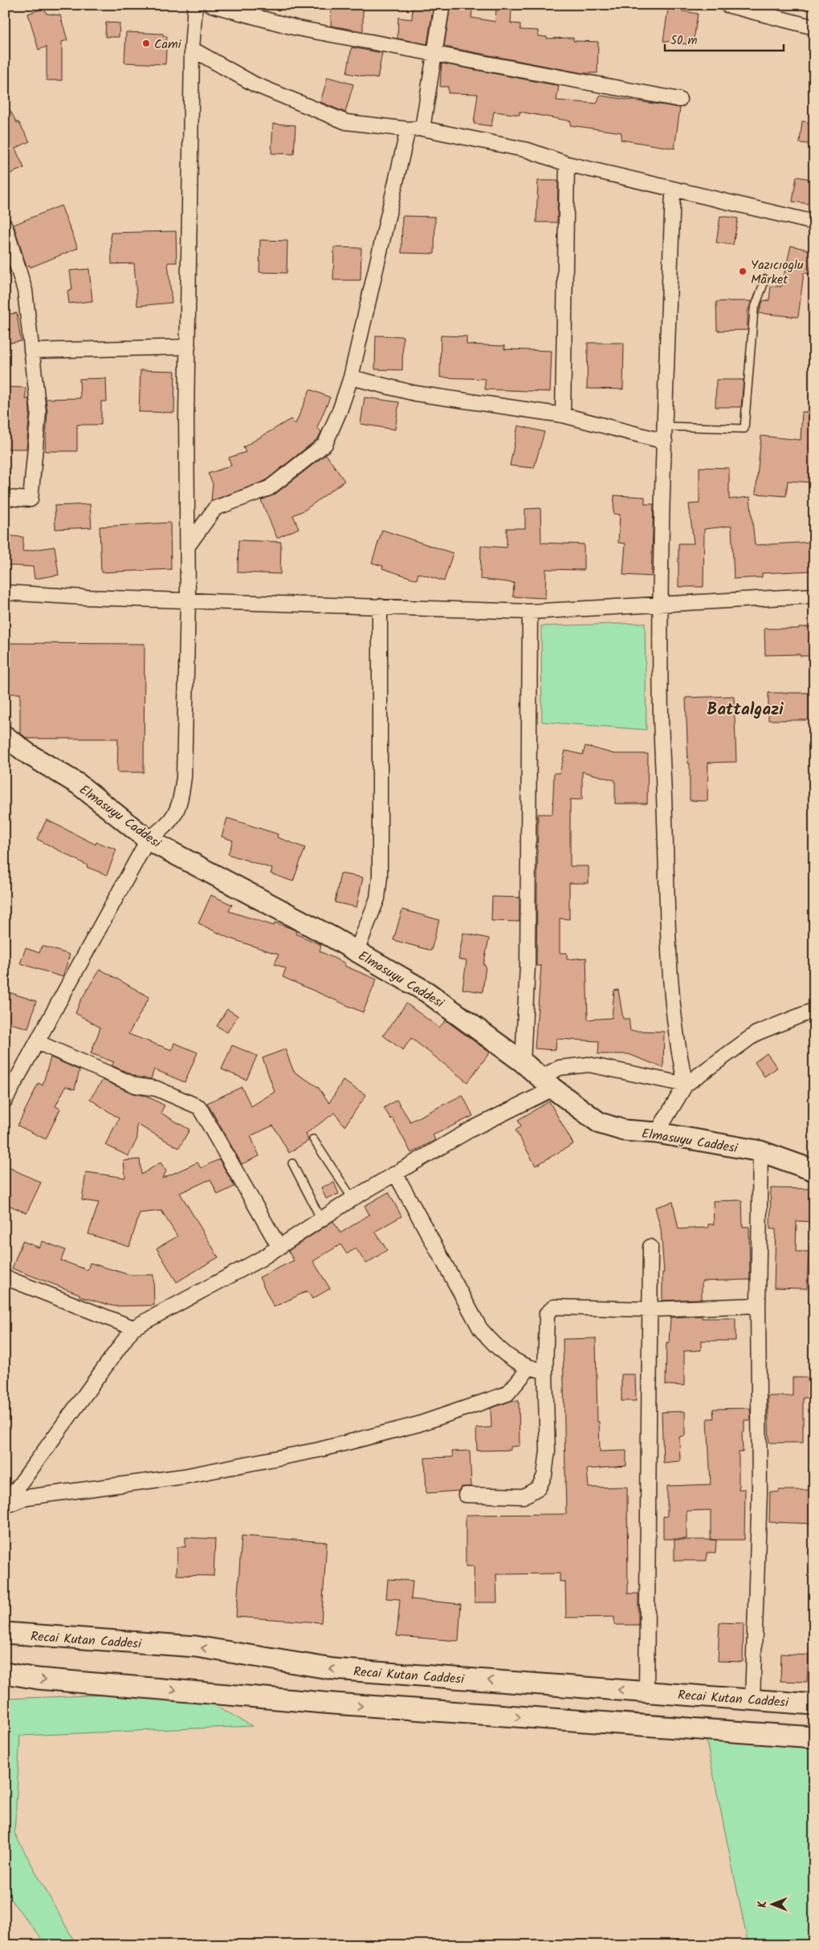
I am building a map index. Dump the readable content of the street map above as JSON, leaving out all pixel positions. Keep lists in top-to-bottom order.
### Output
{
  "streets": {
    "main road": ["Elmasuyu Caddesi", "Recai Kutan Caddesi"]
  },
  "districts": ["Battalgazi"],
  "places": ["Cami", "Yazıcıoglu Market"],
  "scale_bar": "50 m",
  "north": "left"
}
